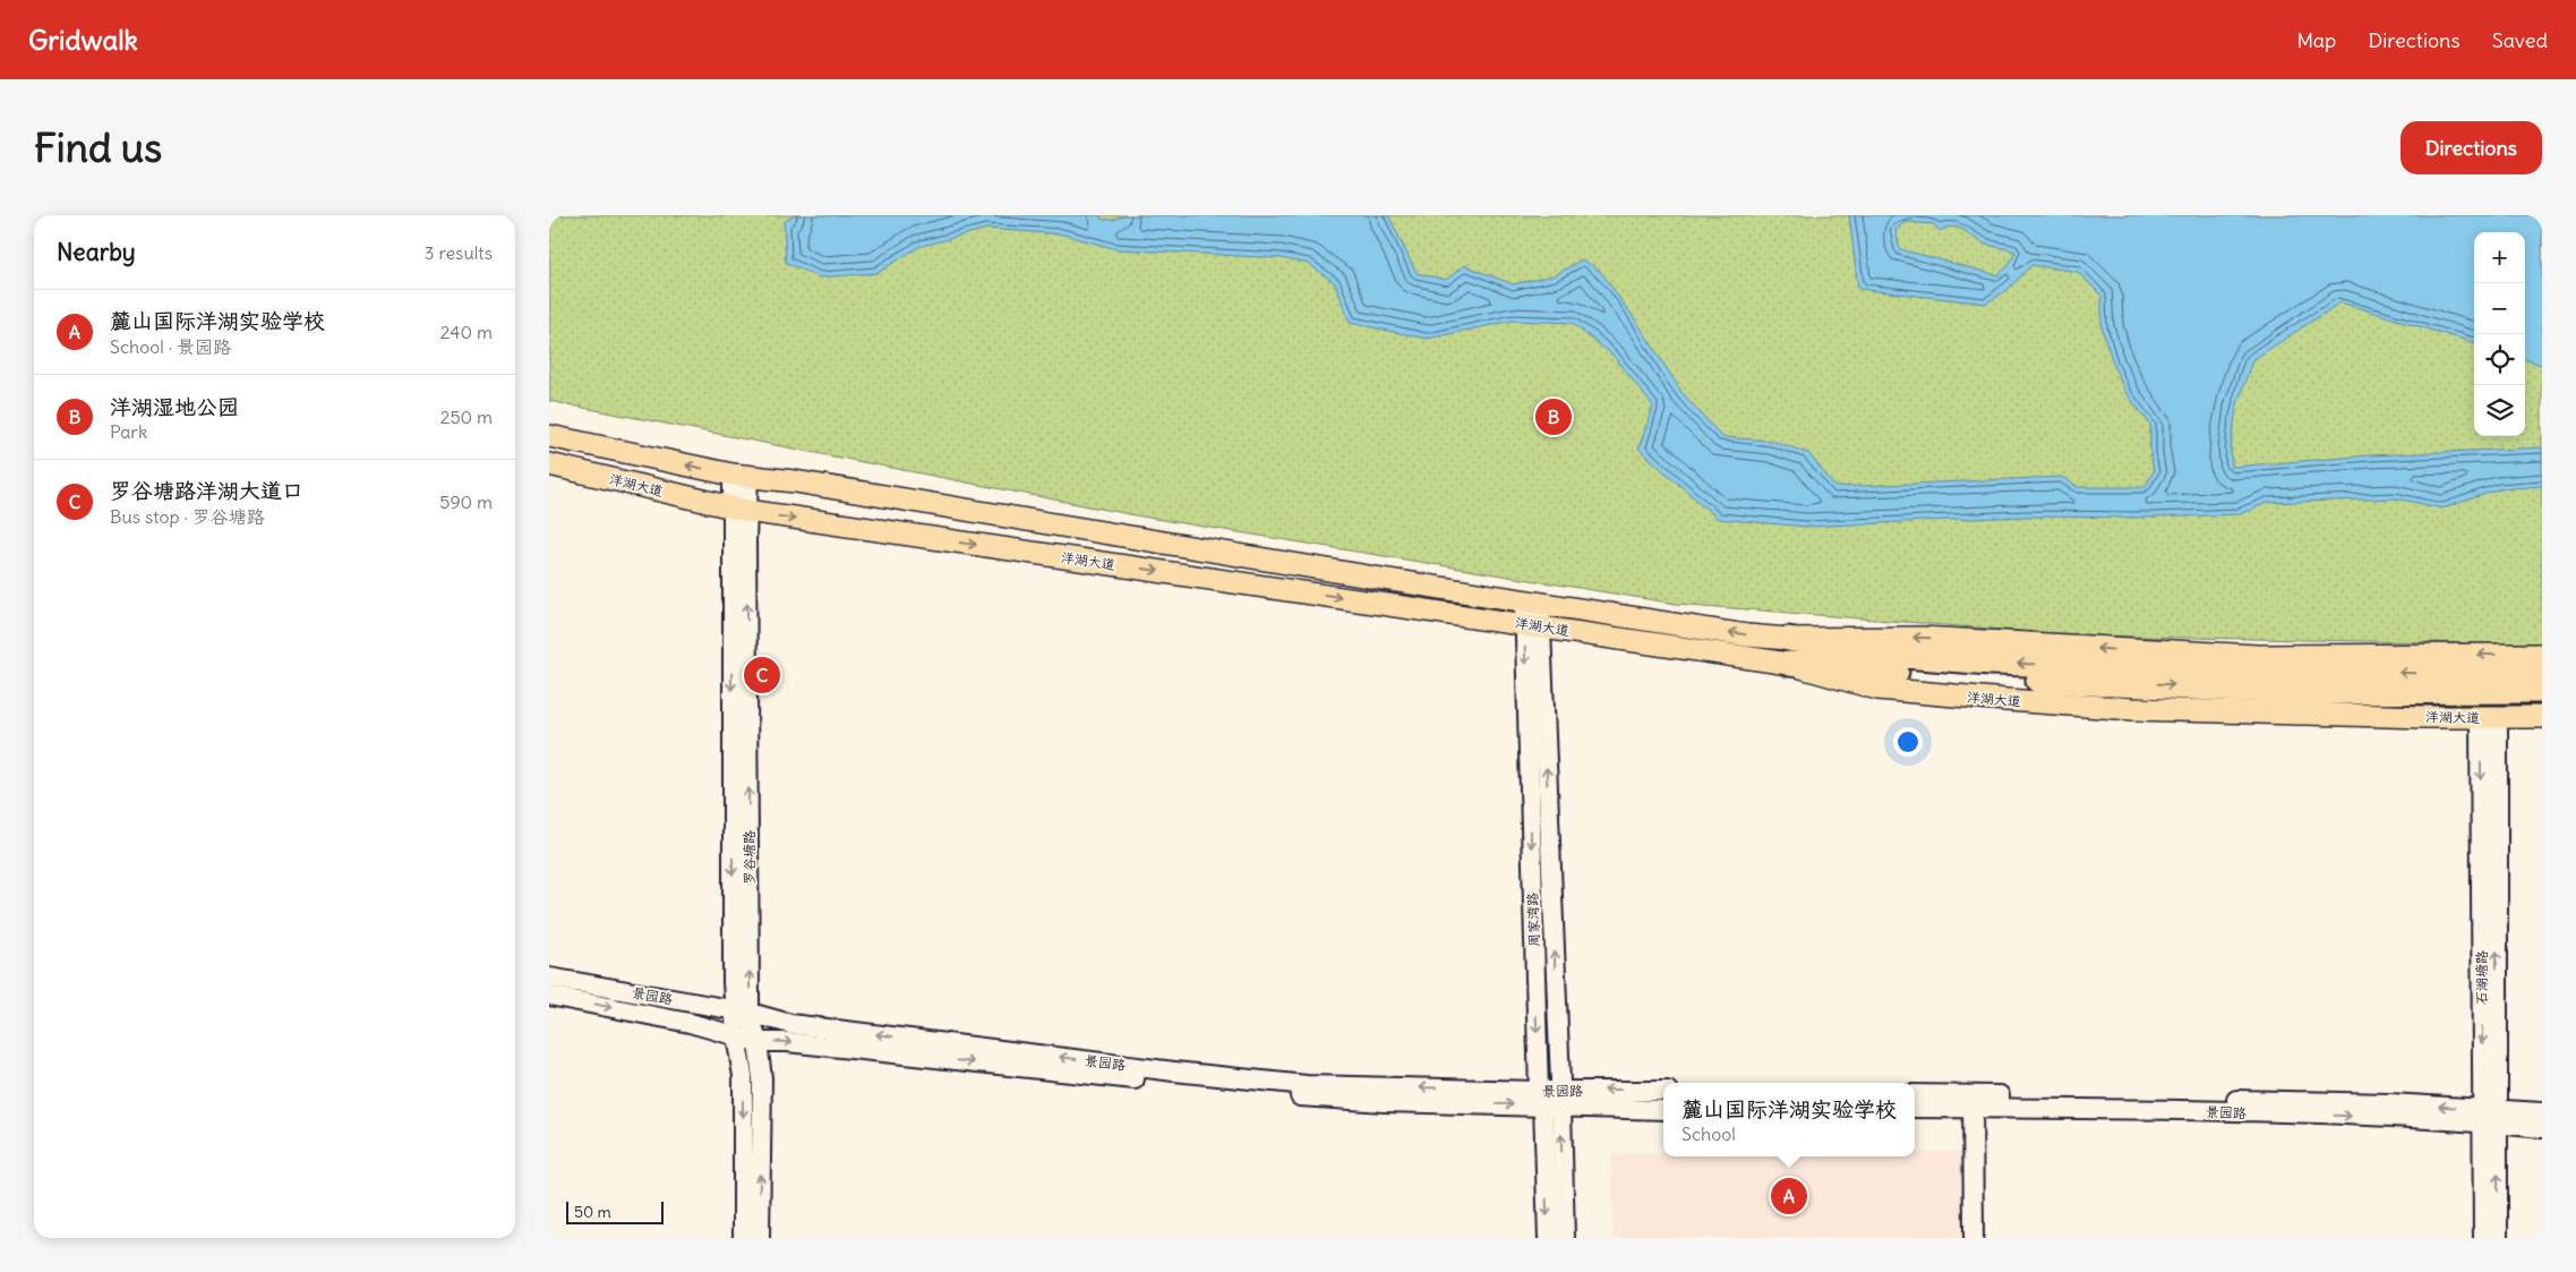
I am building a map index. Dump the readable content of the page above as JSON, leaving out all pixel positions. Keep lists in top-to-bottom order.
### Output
{
  "streets": {
    "main road": [
      "洋湖大道",
      "罗谷塘路",
      "周家湾路",
      "石湖塘路",
      "景园路"
    ]
  },
  "crossings": [
    ["洋湖大道", "罗谷塘路"],
    ["洋湖大道", "周家湾路"],
    ["洋湖大道", "石湖塘路"],
    ["罗谷塘路", "景园路"],
    ["周家湾路", "景园路"],
    ["石湖塘路", "景园路"]
  ],
  "scale_bar": "50 m",
  "page": {
    "header": "Gridwalk",
    "nav": ["Map", "Directions", "Saved"],
    "buttons": "Directions",
    "title": "Find us",
    "heading": ["Nearby", "3 results"],
    "map_buttons": ["+", "−"],
    "list": [
      {
        "mark": "A",
        "name": "麓山国际洋湖实验学校",
        "note": "School · 景园路",
        "value": "240 m"
      },
      {
        "mark": "B",
        "name": "洋湖湿地公园",
        "note": "Park",
        "value": "250 m"
      },
      {
        "mark": "C",
        "name": "罗谷塘路洋湖大道口",
        "note": "Bus stop · 罗谷塘路",
        "value": "590 m"
      }
    ],
    "pins": ["B", "C", "A"],
    "popup": ["麓山国际洋湖实验学校", "School"],
    "scale": "50 m"
  }
}
